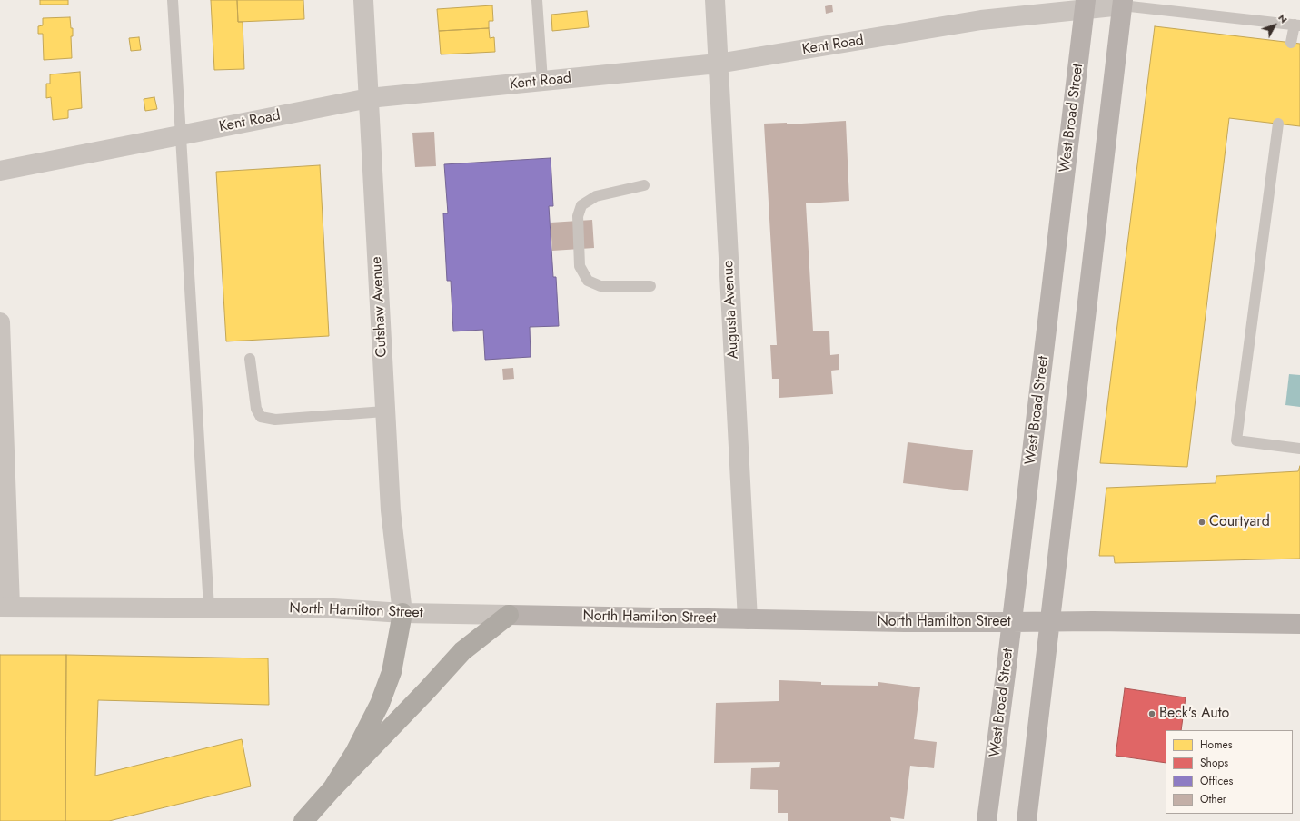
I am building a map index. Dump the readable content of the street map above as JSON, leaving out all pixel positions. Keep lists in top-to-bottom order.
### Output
{
  "streets": {
    "main road": ["West Broad Street", "North Hamilton Street"],
    "street": ["Kent Road", "Cutshaw Avenue", "Augusta Avenue"]
  },
  "crossings": [
    ["Kent Road", "West Broad Street"],
    ["Kent Road", "Cutshaw Avenue"],
    ["Kent Road", "Augusta Avenue"],
    ["West Broad Street", "North Hamilton Street"],
    ["Cutshaw Avenue", "North Hamilton Street"],
    ["Augusta Avenue", "North Hamilton Street"]
  ],
  "places": ["Courtyard", "Beck's Auto"],
  "legend": [
    "Homes",
    "Shops",
    "Offices",
    "Other"
  ],
  "north": "top right"
}
